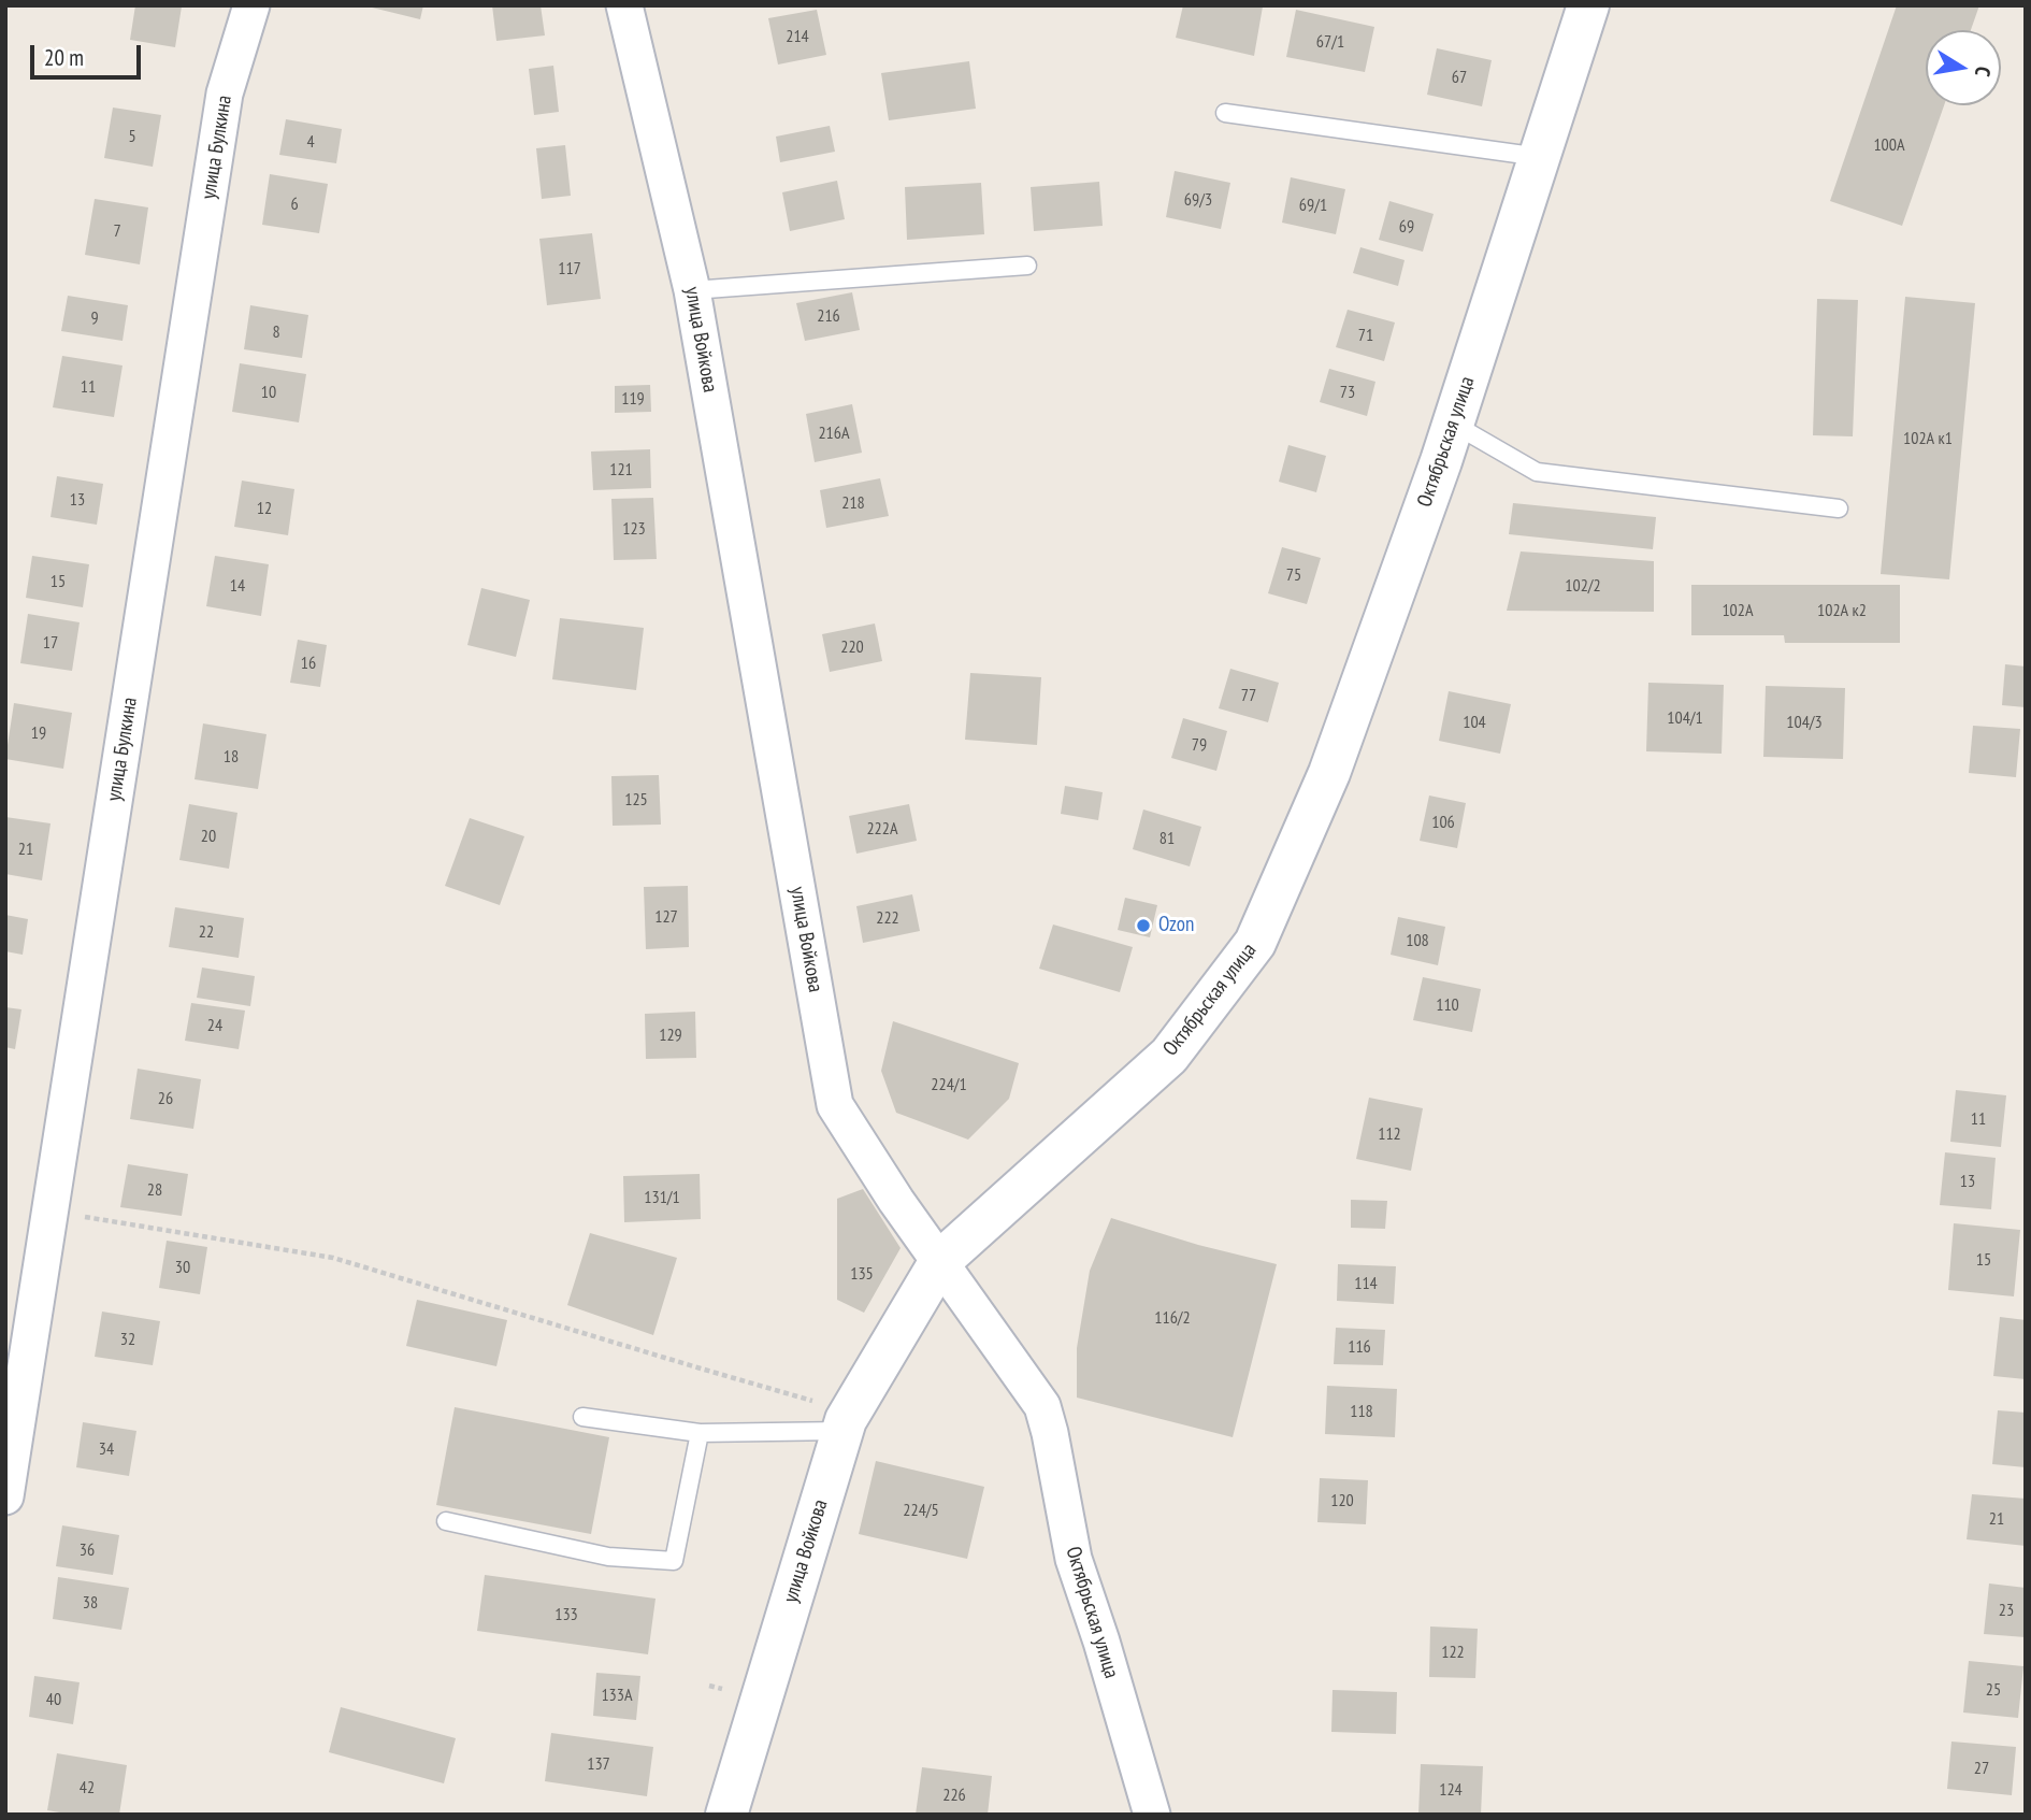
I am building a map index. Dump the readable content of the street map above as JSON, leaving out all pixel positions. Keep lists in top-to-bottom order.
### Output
{
  "streets": {
    "main road": ["улица Войкова", "Октябрьская улица"],
    "street": ["улица Булкина"]
  },
  "crossings": [
    ["улица Войкова", "Октябрьская улица"]
  ],
  "places": ["Ozon"],
  "house_numbers": [
    "214",
    "67/1",
    "67",
    "5",
    "4",
    "100А",
    "69/3",
    "6",
    "69/1",
    "69",
    "7",
    "117",
    "216",
    "9",
    "8",
    "71",
    "11",
    "10",
    "73",
    "119",
    "216А",
    "102А к1",
    "121",
    "13",
    "218",
    "12",
    "123",
    "75",
    "15",
    "14",
    "102/2",
    "102А",
    "102А к2",
    "17",
    "220",
    "16",
    "77",
    "104/1",
    "104",
    "104/3",
    "19",
    "79",
    "18",
    "125",
    "106",
    "222А",
    "20",
    "81",
    "21",
    "127",
    "222",
    "22",
    "108",
    "110",
    "24",
    "129",
    "224/1",
    "26",
    "11",
    "112",
    "13",
    "28",
    "131/1",
    "15",
    "30",
    "135",
    "114",
    "116/2",
    "32",
    "116",
    "118",
    "34",
    "120",
    "224/5",
    "21",
    "36",
    "38",
    "23",
    "133",
    "122",
    "25",
    "133А",
    "40",
    "137",
    "27",
    "42",
    "124",
    "226"
  ],
  "scale_bar": "20 m",
  "north": "right"
}
